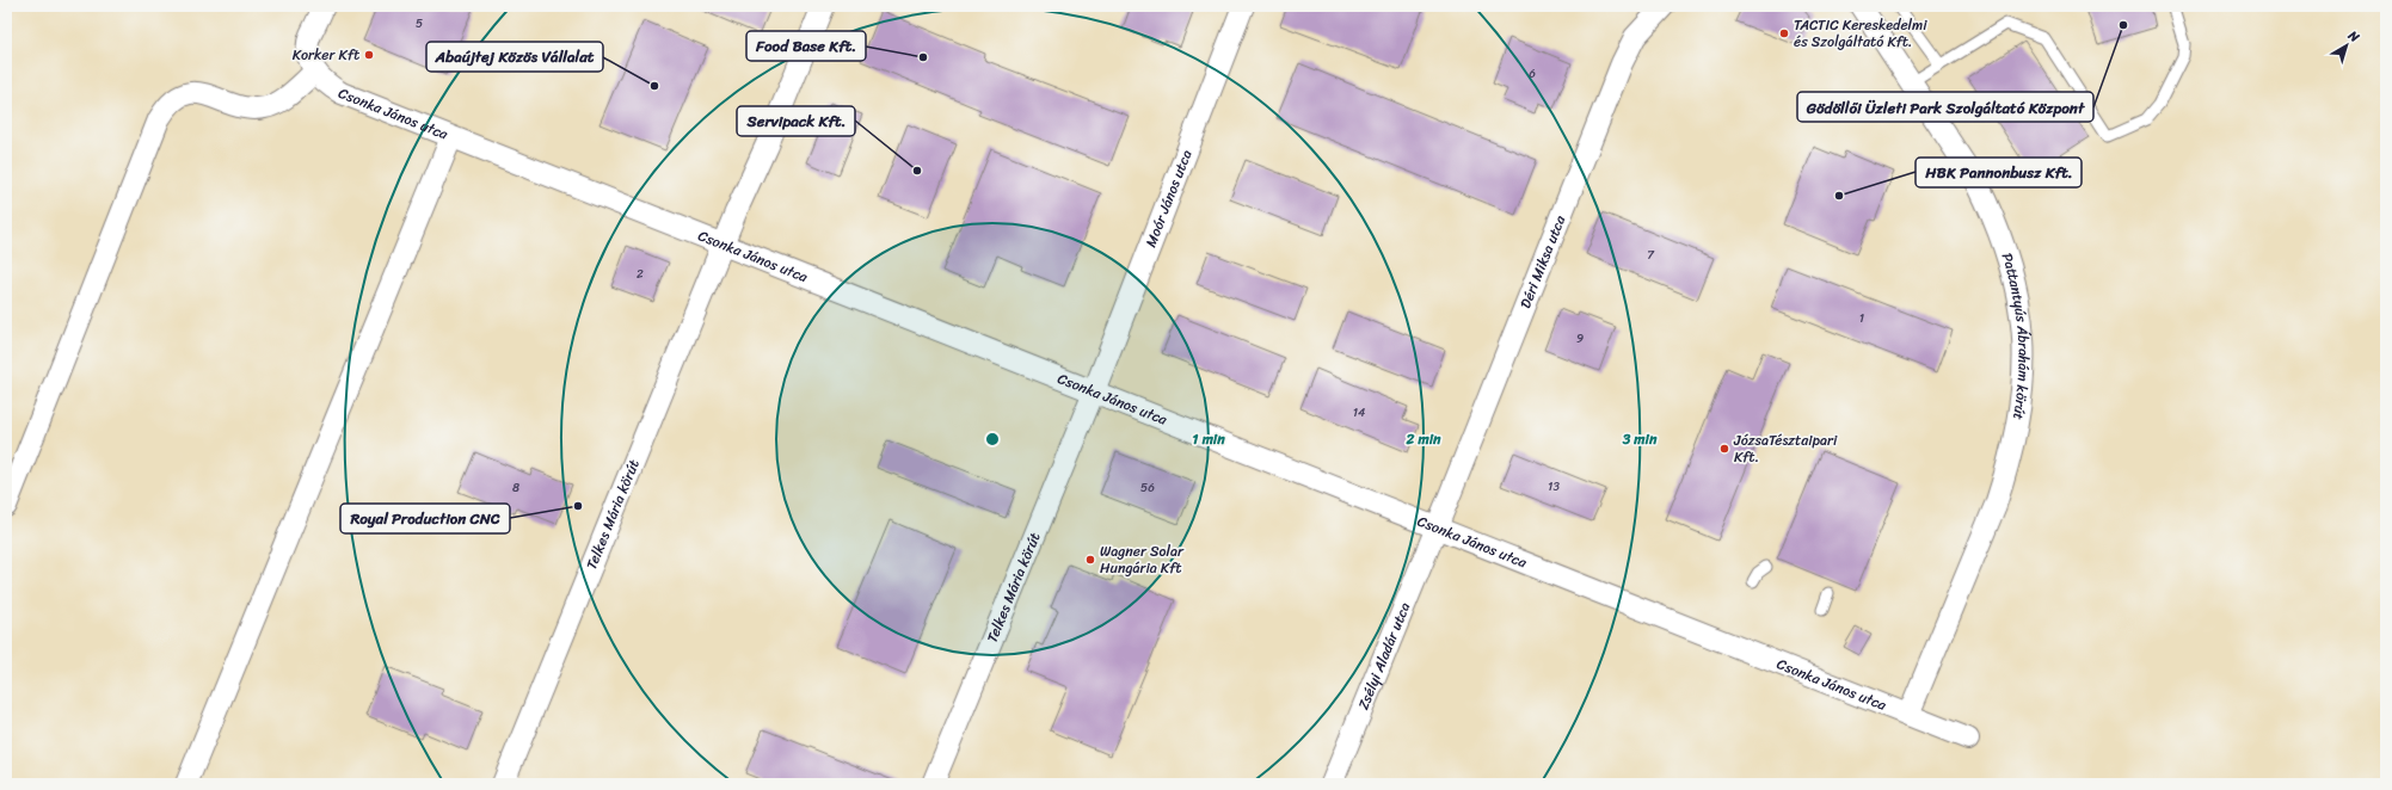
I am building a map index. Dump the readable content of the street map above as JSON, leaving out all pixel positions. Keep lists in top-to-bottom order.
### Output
{
  "streets": {
    "street": [
      "Csonka János utca",
      "Moór János utca",
      "Déri Miksa utca",
      "Pattantyús Ábrahám körút",
      "Telkes Mária körút",
      "Zsélyi Aladár utca"
    ]
  },
  "crossings": [
    ["Csonka János utca", "Moór János utca"],
    ["Csonka János utca", "Déri Miksa utca"],
    ["Csonka János utca", "Pattantyús Ábrahám körút"],
    ["Csonka János utca", "Telkes Mária körút"],
    ["Csonka János utca", "Zsélyi Aladár utca"],
    ["Moór János utca", "Telkes Mária körút"],
    ["Déri Miksa utca", "Zsélyi Aladár utca"]
  ],
  "places": [
    "Gödöllői Üzleti Park Szolgáltató Központ",
    "TACTIC Kereskedelmi és Szolgáltató Kft.",
    "Korker Kft",
    "Food Base Kft.",
    "Abaújtej Közös Vállalat",
    "Servipack Kft.",
    "HBK Pannonbusz Kft.",
    "JózsaTésztaipari Kft.",
    "Royal Production CNC",
    "Wagner Solar Hungária Kft"
  ],
  "house_numbers": [
    "5",
    "6",
    "7",
    "2",
    "1",
    "9",
    "14",
    "13",
    "8",
    "56"
  ],
  "north": "top right",
  "rings": ["1 min", "2 min", "3 min"]
}
